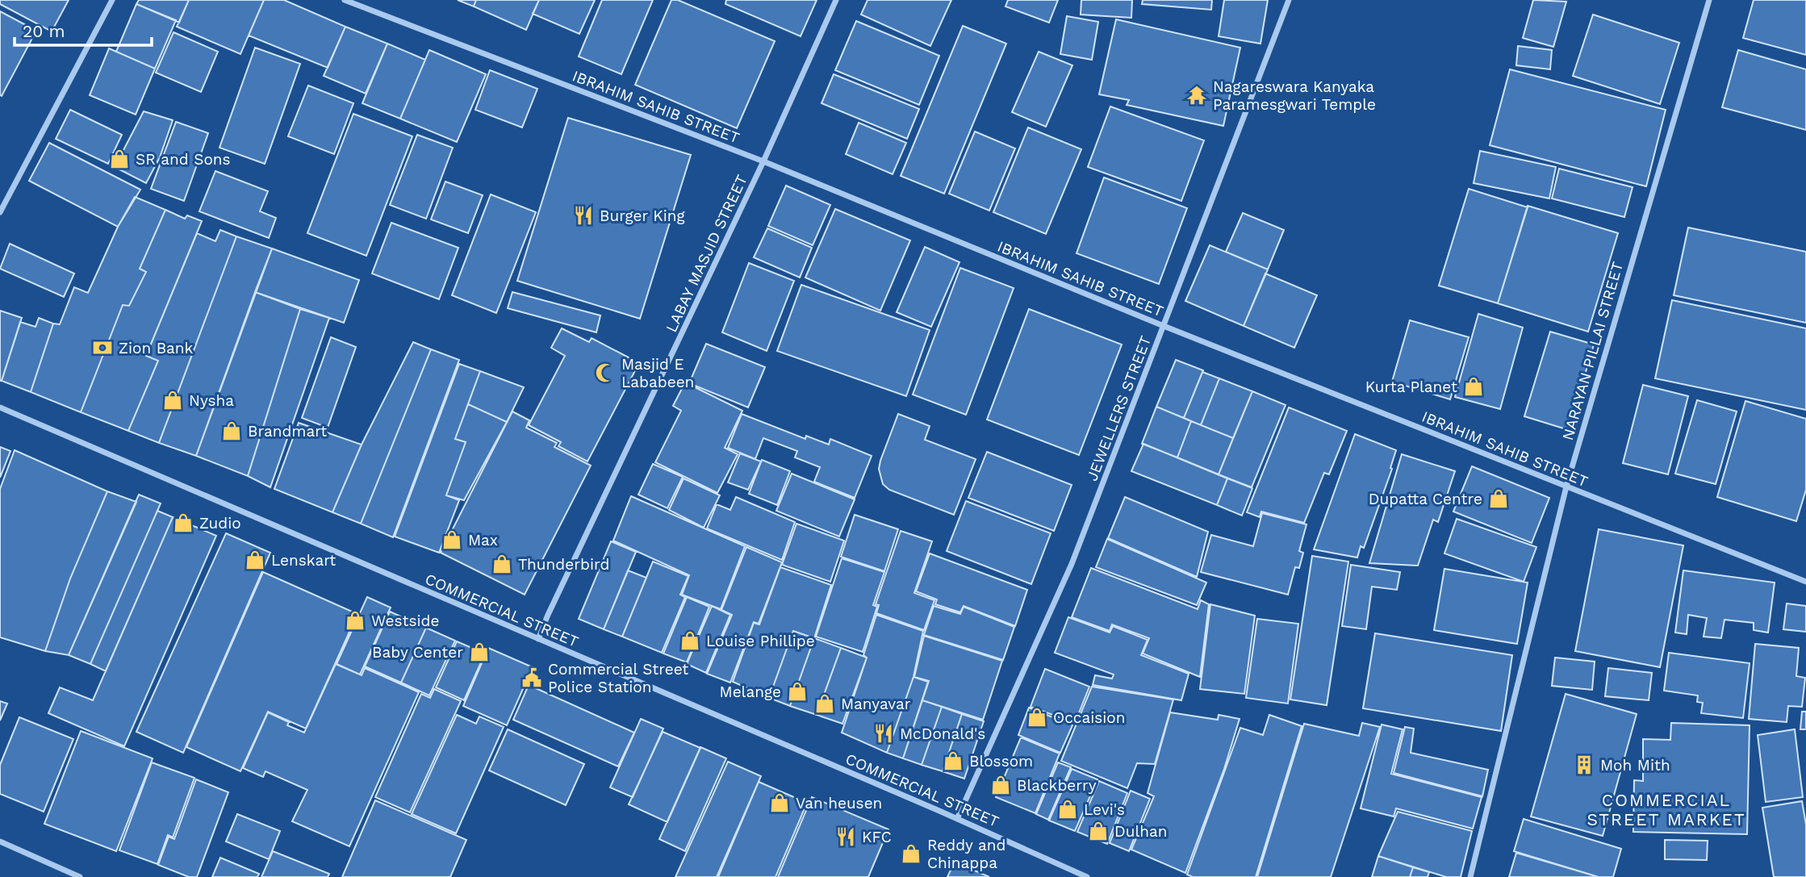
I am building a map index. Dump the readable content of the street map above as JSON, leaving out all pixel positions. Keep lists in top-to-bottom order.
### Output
{
  "streets": {
    "street": [
      "IBRAHIM SAHIB STREET",
      "LABAY MASJID STREET",
      "NARAYAN PILLAI STREET",
      "JEWELLERS STREET",
      "COMMERCIAL STREET"
    ]
  },
  "crossings": [
    ["IBRAHIM SAHIB STREET", "LABAY MASJID STREET"],
    ["IBRAHIM SAHIB STREET", "NARAYAN PILLAI STREET"],
    ["IBRAHIM SAHIB STREET", "JEWELLERS STREET"],
    ["LABAY MASJID STREET", "COMMERCIAL STREET"],
    ["JEWELLERS STREET", "COMMERCIAL STREET"]
  ],
  "districts": ["COMMERCIAL STREET MARKET"],
  "places": {
    "temple": ["Nagareswara Kanyaka Paramesgwari Temple"],
    "shop": [
      "SR and Sons",
      "Kurta Planet",
      "Nysha",
      "Brandmart",
      "Dupatta Centre",
      "Zudio",
      "Max",
      "Lenskart",
      "Thunderbird",
      "Westside",
      "Louise Phillipe",
      "Baby Center",
      "Melange",
      "Manyavar",
      "Occaision",
      "Blossom",
      "Blackberry",
      "Van heusen",
      "Levi's",
      "Dulhan",
      "Reddy and Chinappa"
    ],
    "restaurant": ["Burger King", "McDonald's", "KFC"],
    "bank": ["Zion Bank"],
    "mosque": ["Masjid E Lababeen"],
    "public building": ["Commercial Street Police Station"],
    "building": ["Moh Mith"]
  },
  "scale_bar": "20 m"
}
